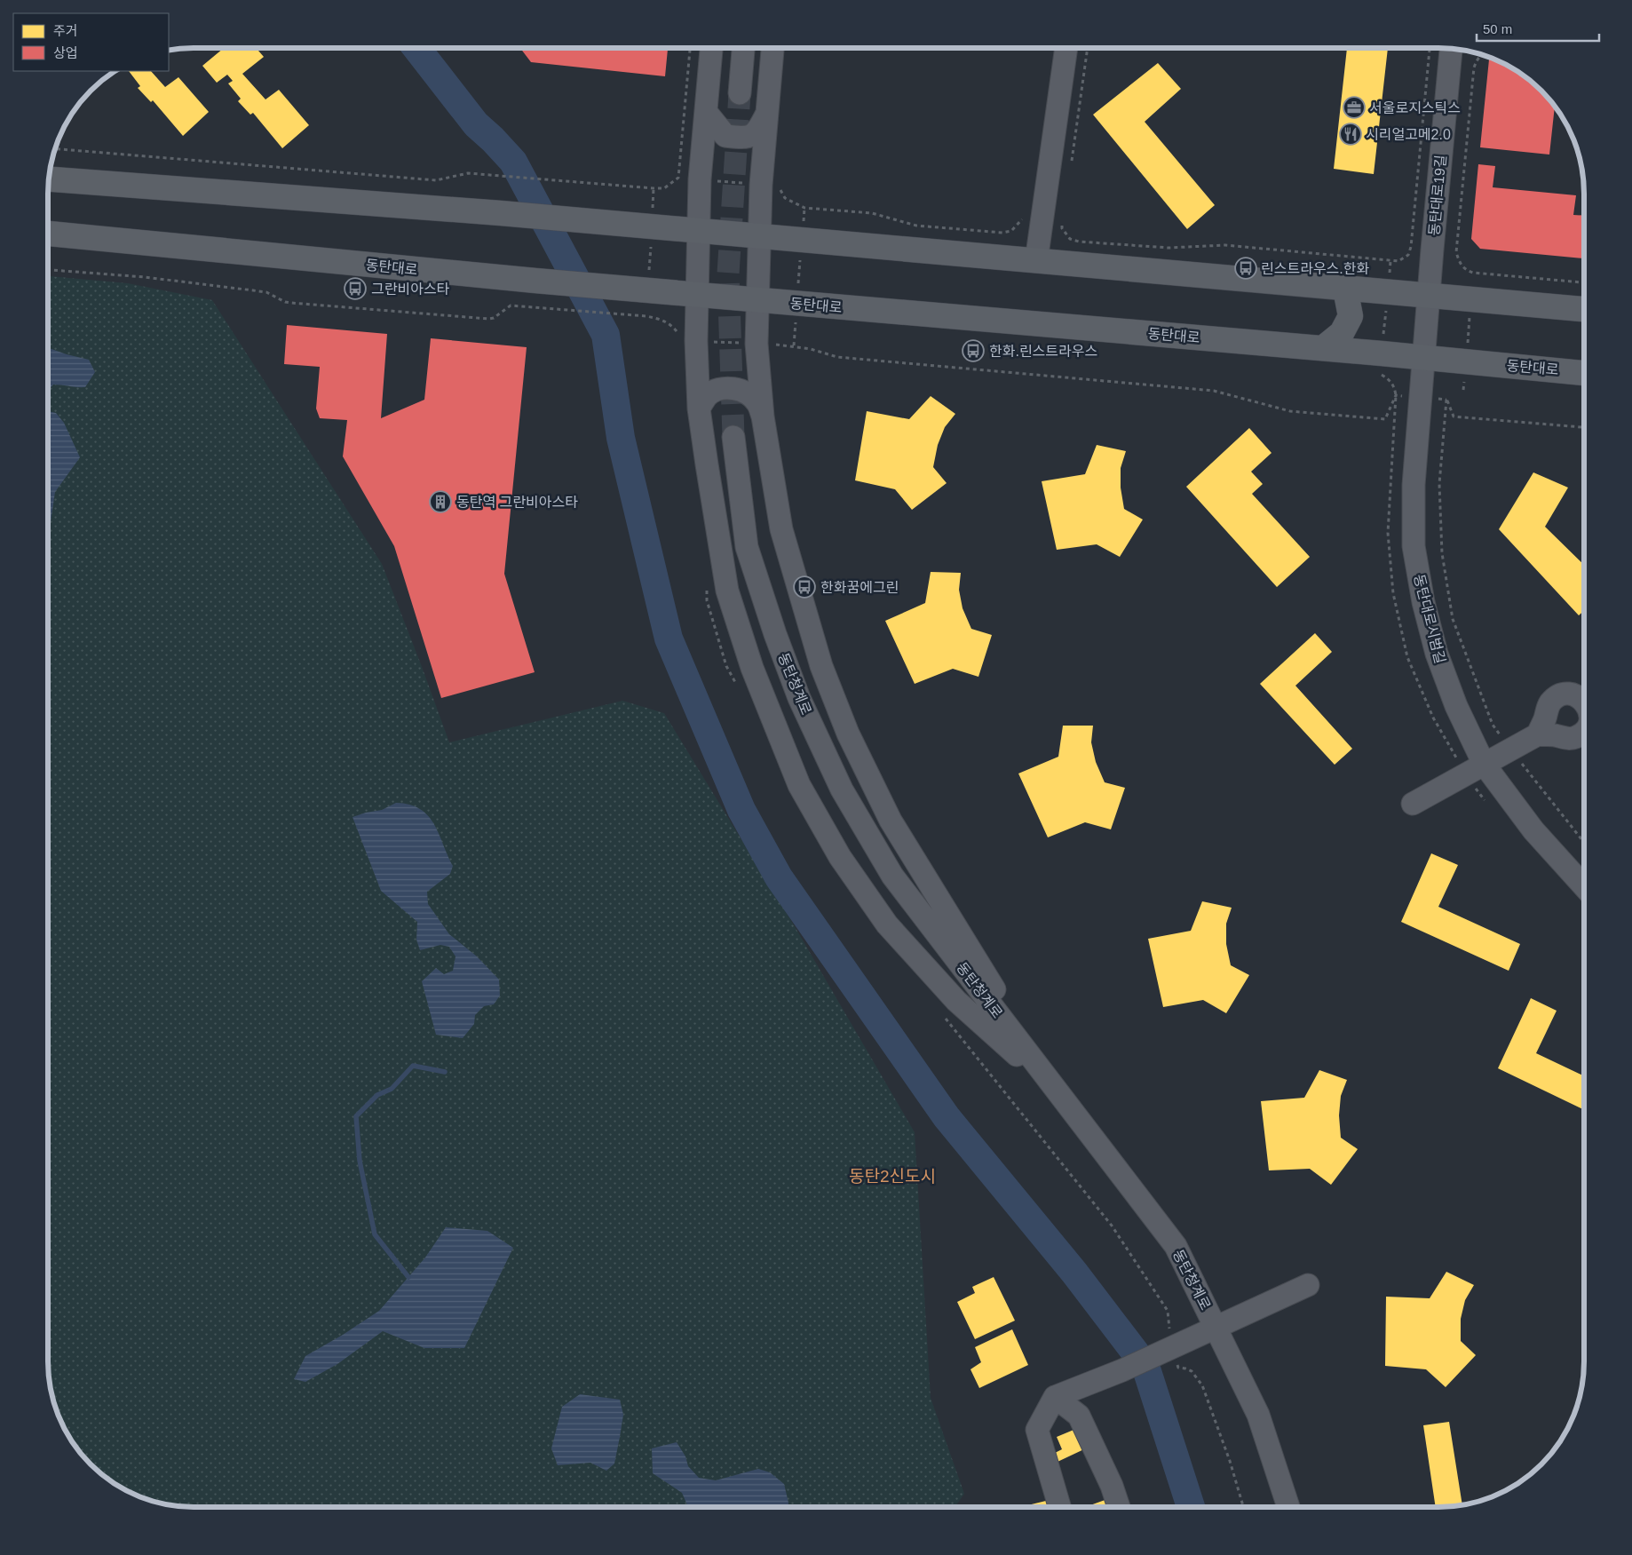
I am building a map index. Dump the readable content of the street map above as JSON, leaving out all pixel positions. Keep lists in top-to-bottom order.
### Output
{
  "streets": {
    "main road": ["동탄대로"],
    "street": ["동탄대로19길", "동탄대로시범길", "동탄청계로"]
  },
  "crossings": [
    ["동탄대로19길", "동탄대로시범길"],
    ["동탄대로", "동탄대로시범길"]
  ],
  "districts": ["동탄2신도시"],
  "places": {
    "office": ["서울로지스틱스"],
    "restaurant": ["시리얼고메2.0"],
    "bus stop": [
      "린스트라우스.한화",
      "그란비아스타",
      "한화.린스트라우스",
      "한화꿈에그린"
    ],
    "building": ["동탄역 그란비아스타"]
  },
  "legend": ["주거", "상업"],
  "scale_bar": "50 m"
}
